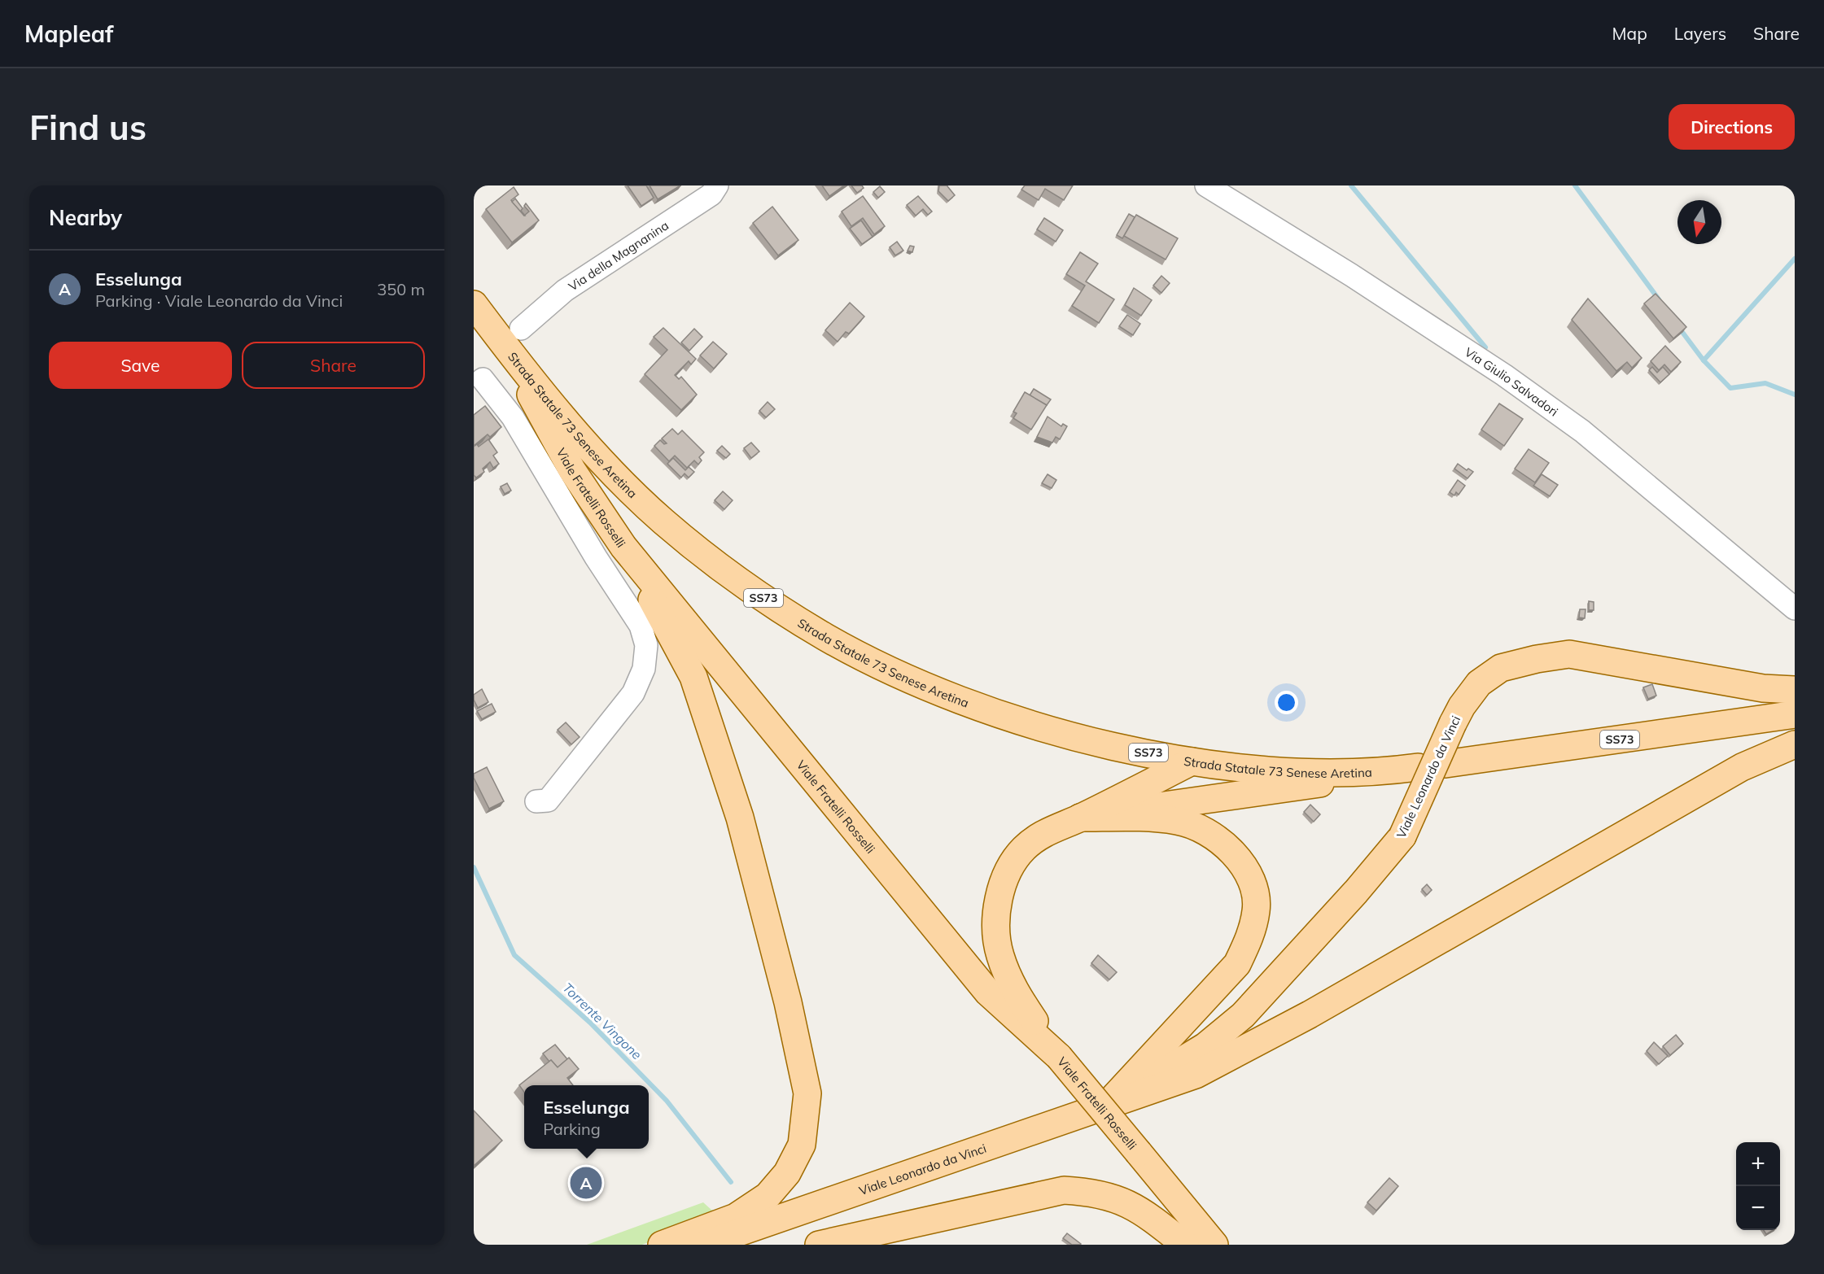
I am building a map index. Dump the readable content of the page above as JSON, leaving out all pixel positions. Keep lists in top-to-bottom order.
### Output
{
  "streets": {
    "main road": [
      "Strada Statale 73 Senese Aretina",
      "Viale Fratelli Rosselli",
      "SS73",
      "Viale Leonardo da Vinci"
    ],
    "street": ["Via della Magnanina", "Via Giulio Salvadori"]
  },
  "crossings": [
    ["Via della Magnanina", "Strada Statale 73 Senese Aretina"],
    ["Via della Magnanina", "Viale Fratelli Rosselli"],
    ["Strada Statale 73 Senese Aretina", "Viale Fratelli Rosselli"]
  ],
  "water": ["Torrente Vingone"],
  "north": "bottom",
  "page": {
    "header": "Mapleaf",
    "nav": ["Map", "Layers", "Share"],
    "buttons": [
      "Directions",
      ["Save", "Share"]
    ],
    "title": "Find us",
    "heading": "Nearby",
    "list": [
      {
        "mark": "A",
        "name": "Esselunga",
        "note": "Parking · Viale Leonardo da Vinci",
        "value": "350 m"
      }
    ],
    "popup": ["Esselunga", "Parking"],
    "map_buttons": ["+", "−"],
    "pins": "A"
  }
}
